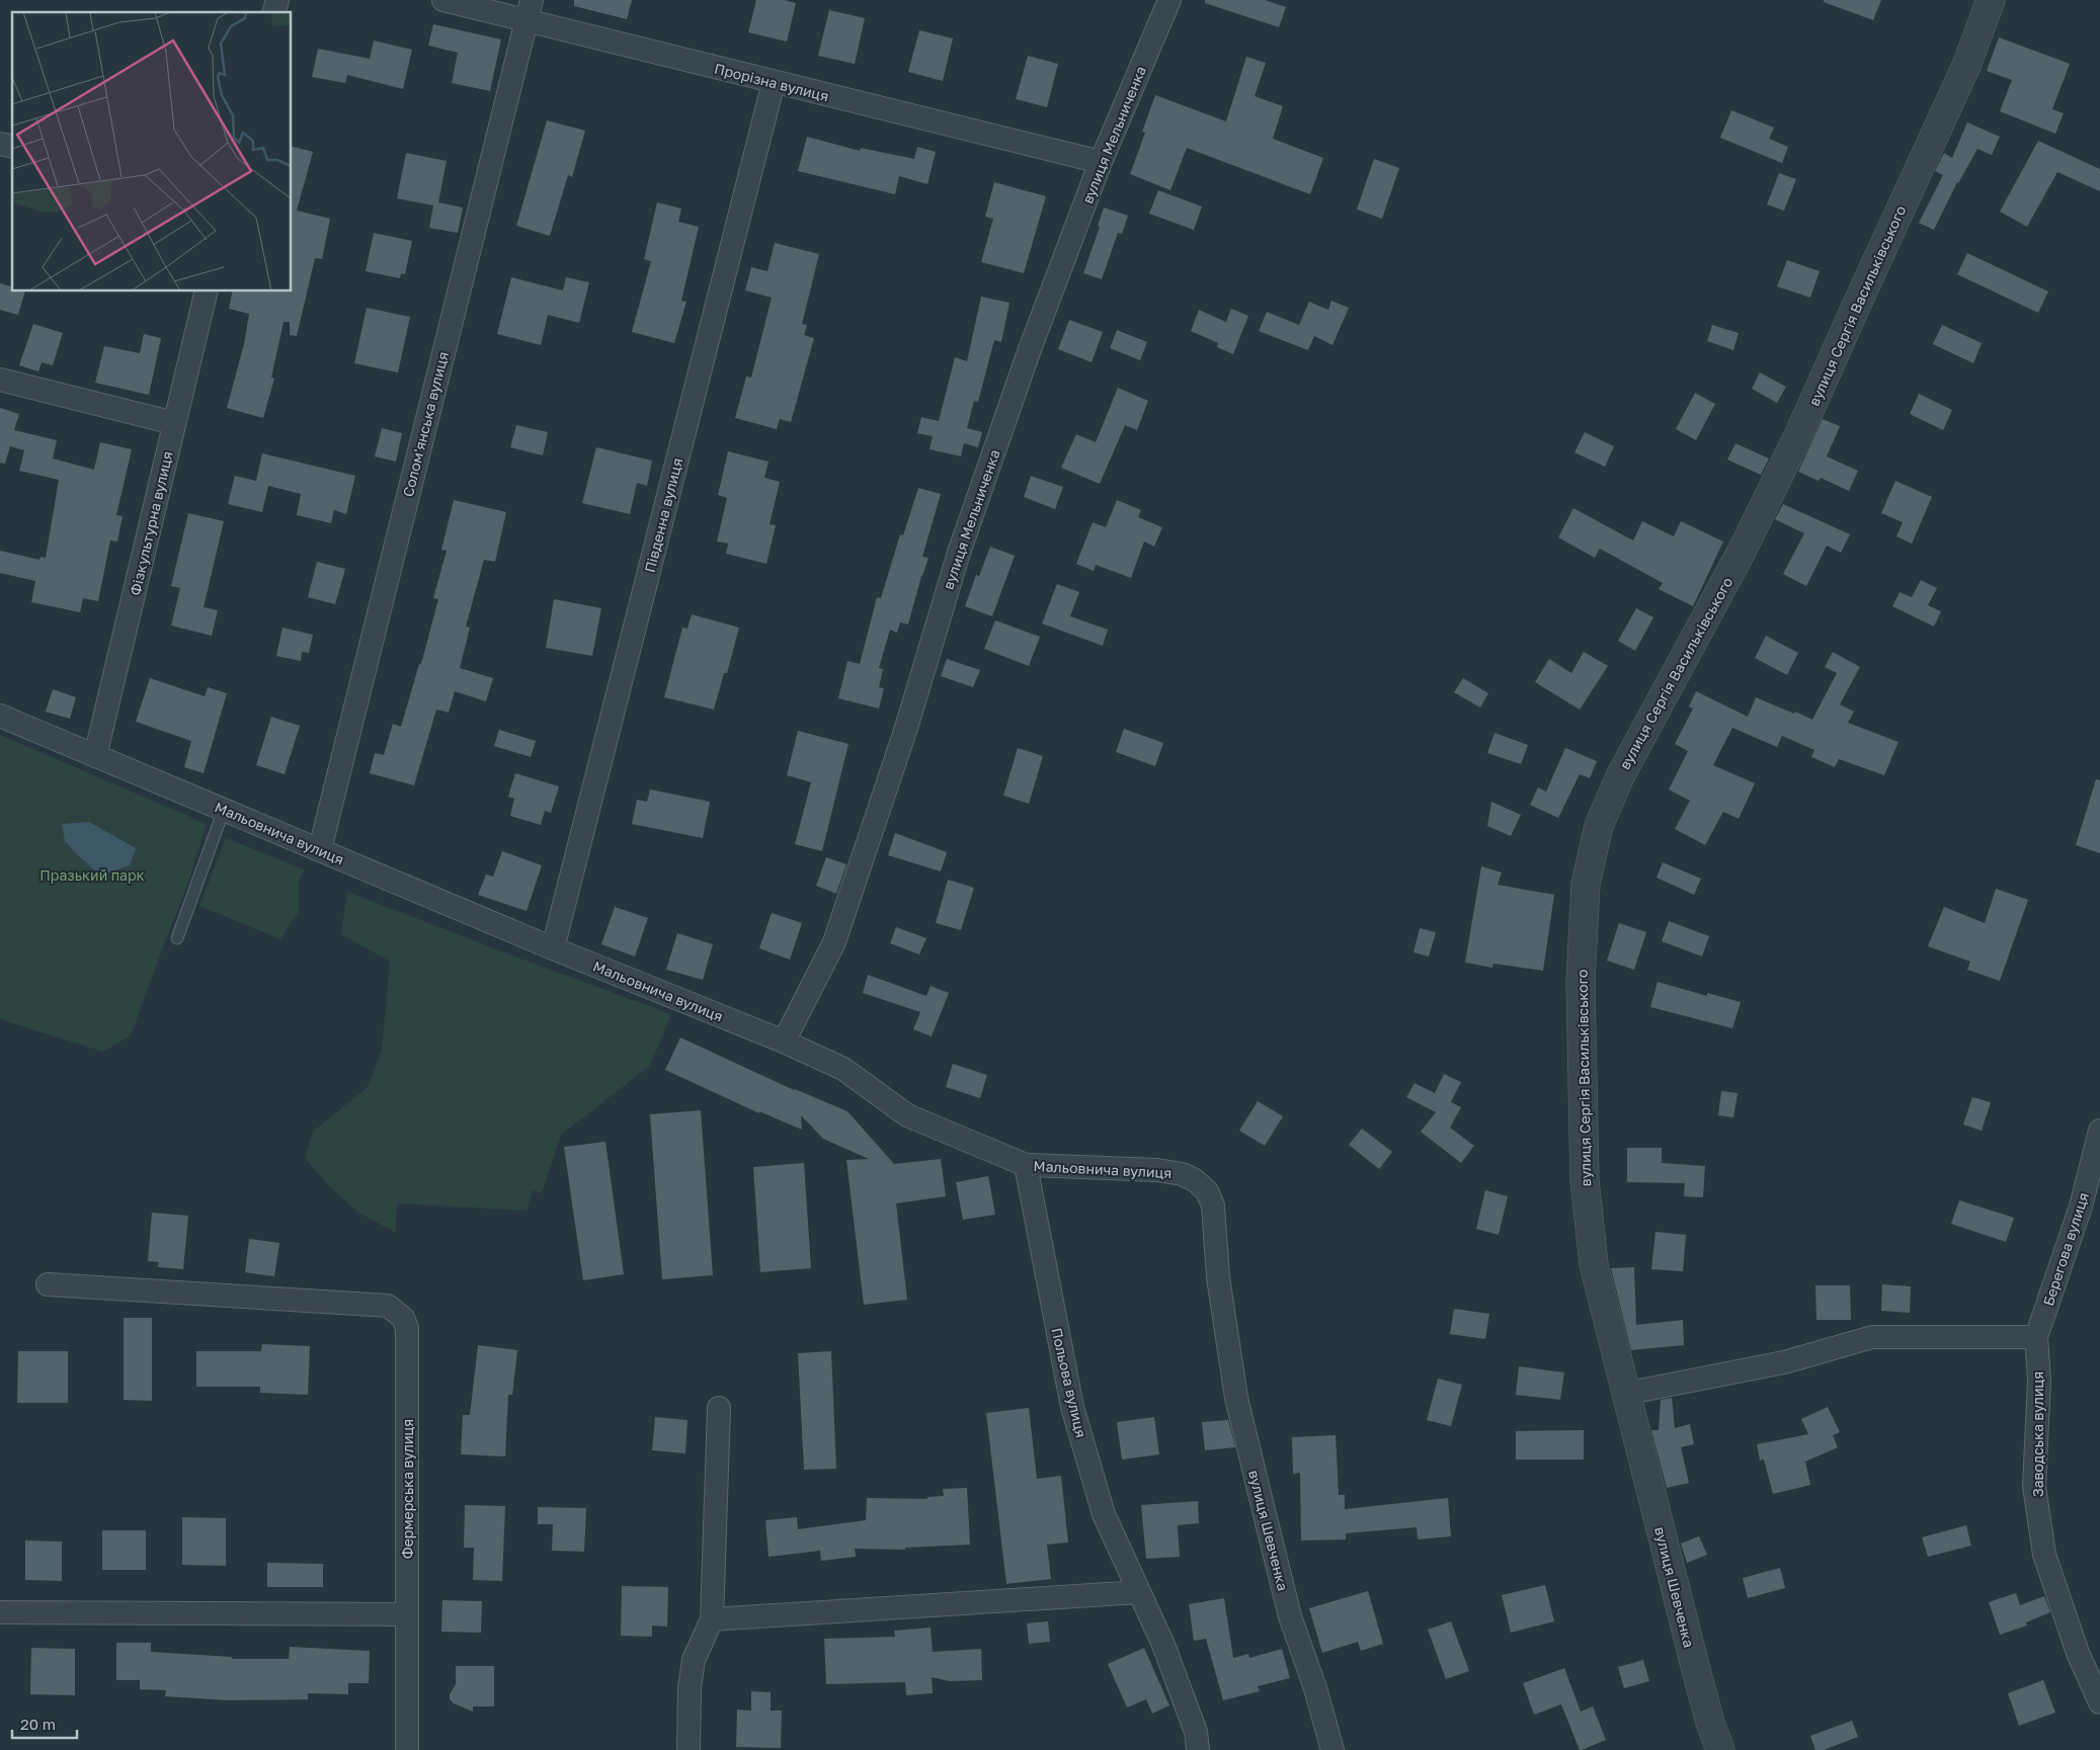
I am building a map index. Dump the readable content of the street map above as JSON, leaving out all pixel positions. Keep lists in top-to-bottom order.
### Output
{
  "streets": {
    "street": [
      "Прорізна вулиця",
      "вулиця Мельниченка",
      "вулиця Сергія Васильківського",
      "Солом'янська вулиця",
      "Південна вулиця",
      "Фізкультурна вулиця",
      "Мальовнича вулиця",
      "Берегова вулиця",
      "Польова вулиця",
      "Заводська вулиця",
      "Фермерська вулиця",
      "вулиця Шевченка"
    ]
  },
  "crossings": [
    ["Прорізна вулиця", "вулиця Мельниченка"],
    ["Прорізна вулиця", "Солом'янська вулиця"],
    ["Прорізна вулиця", "Південна вулиця"],
    ["вулиця Мельниченка", "Мальовнича вулиця"],
    ["вулиця Сергія Васильківського", "вулиця Шевченка"],
    ["Солом'янська вулиця", "Мальовнича вулиця"],
    ["Південна вулиця", "Мальовнича вулиця"],
    ["Фізкультурна вулиця", "Мальовнича вулиця"],
    ["Мальовнича вулиця", "Польова вулиця"],
    ["Мальовнича вулиця", "вулиця Шевченка"],
    ["Берегова вулиця", "Заводська вулиця"]
  ],
  "parks": ["Празький парк"],
  "scale_bar": "20 m"
}
